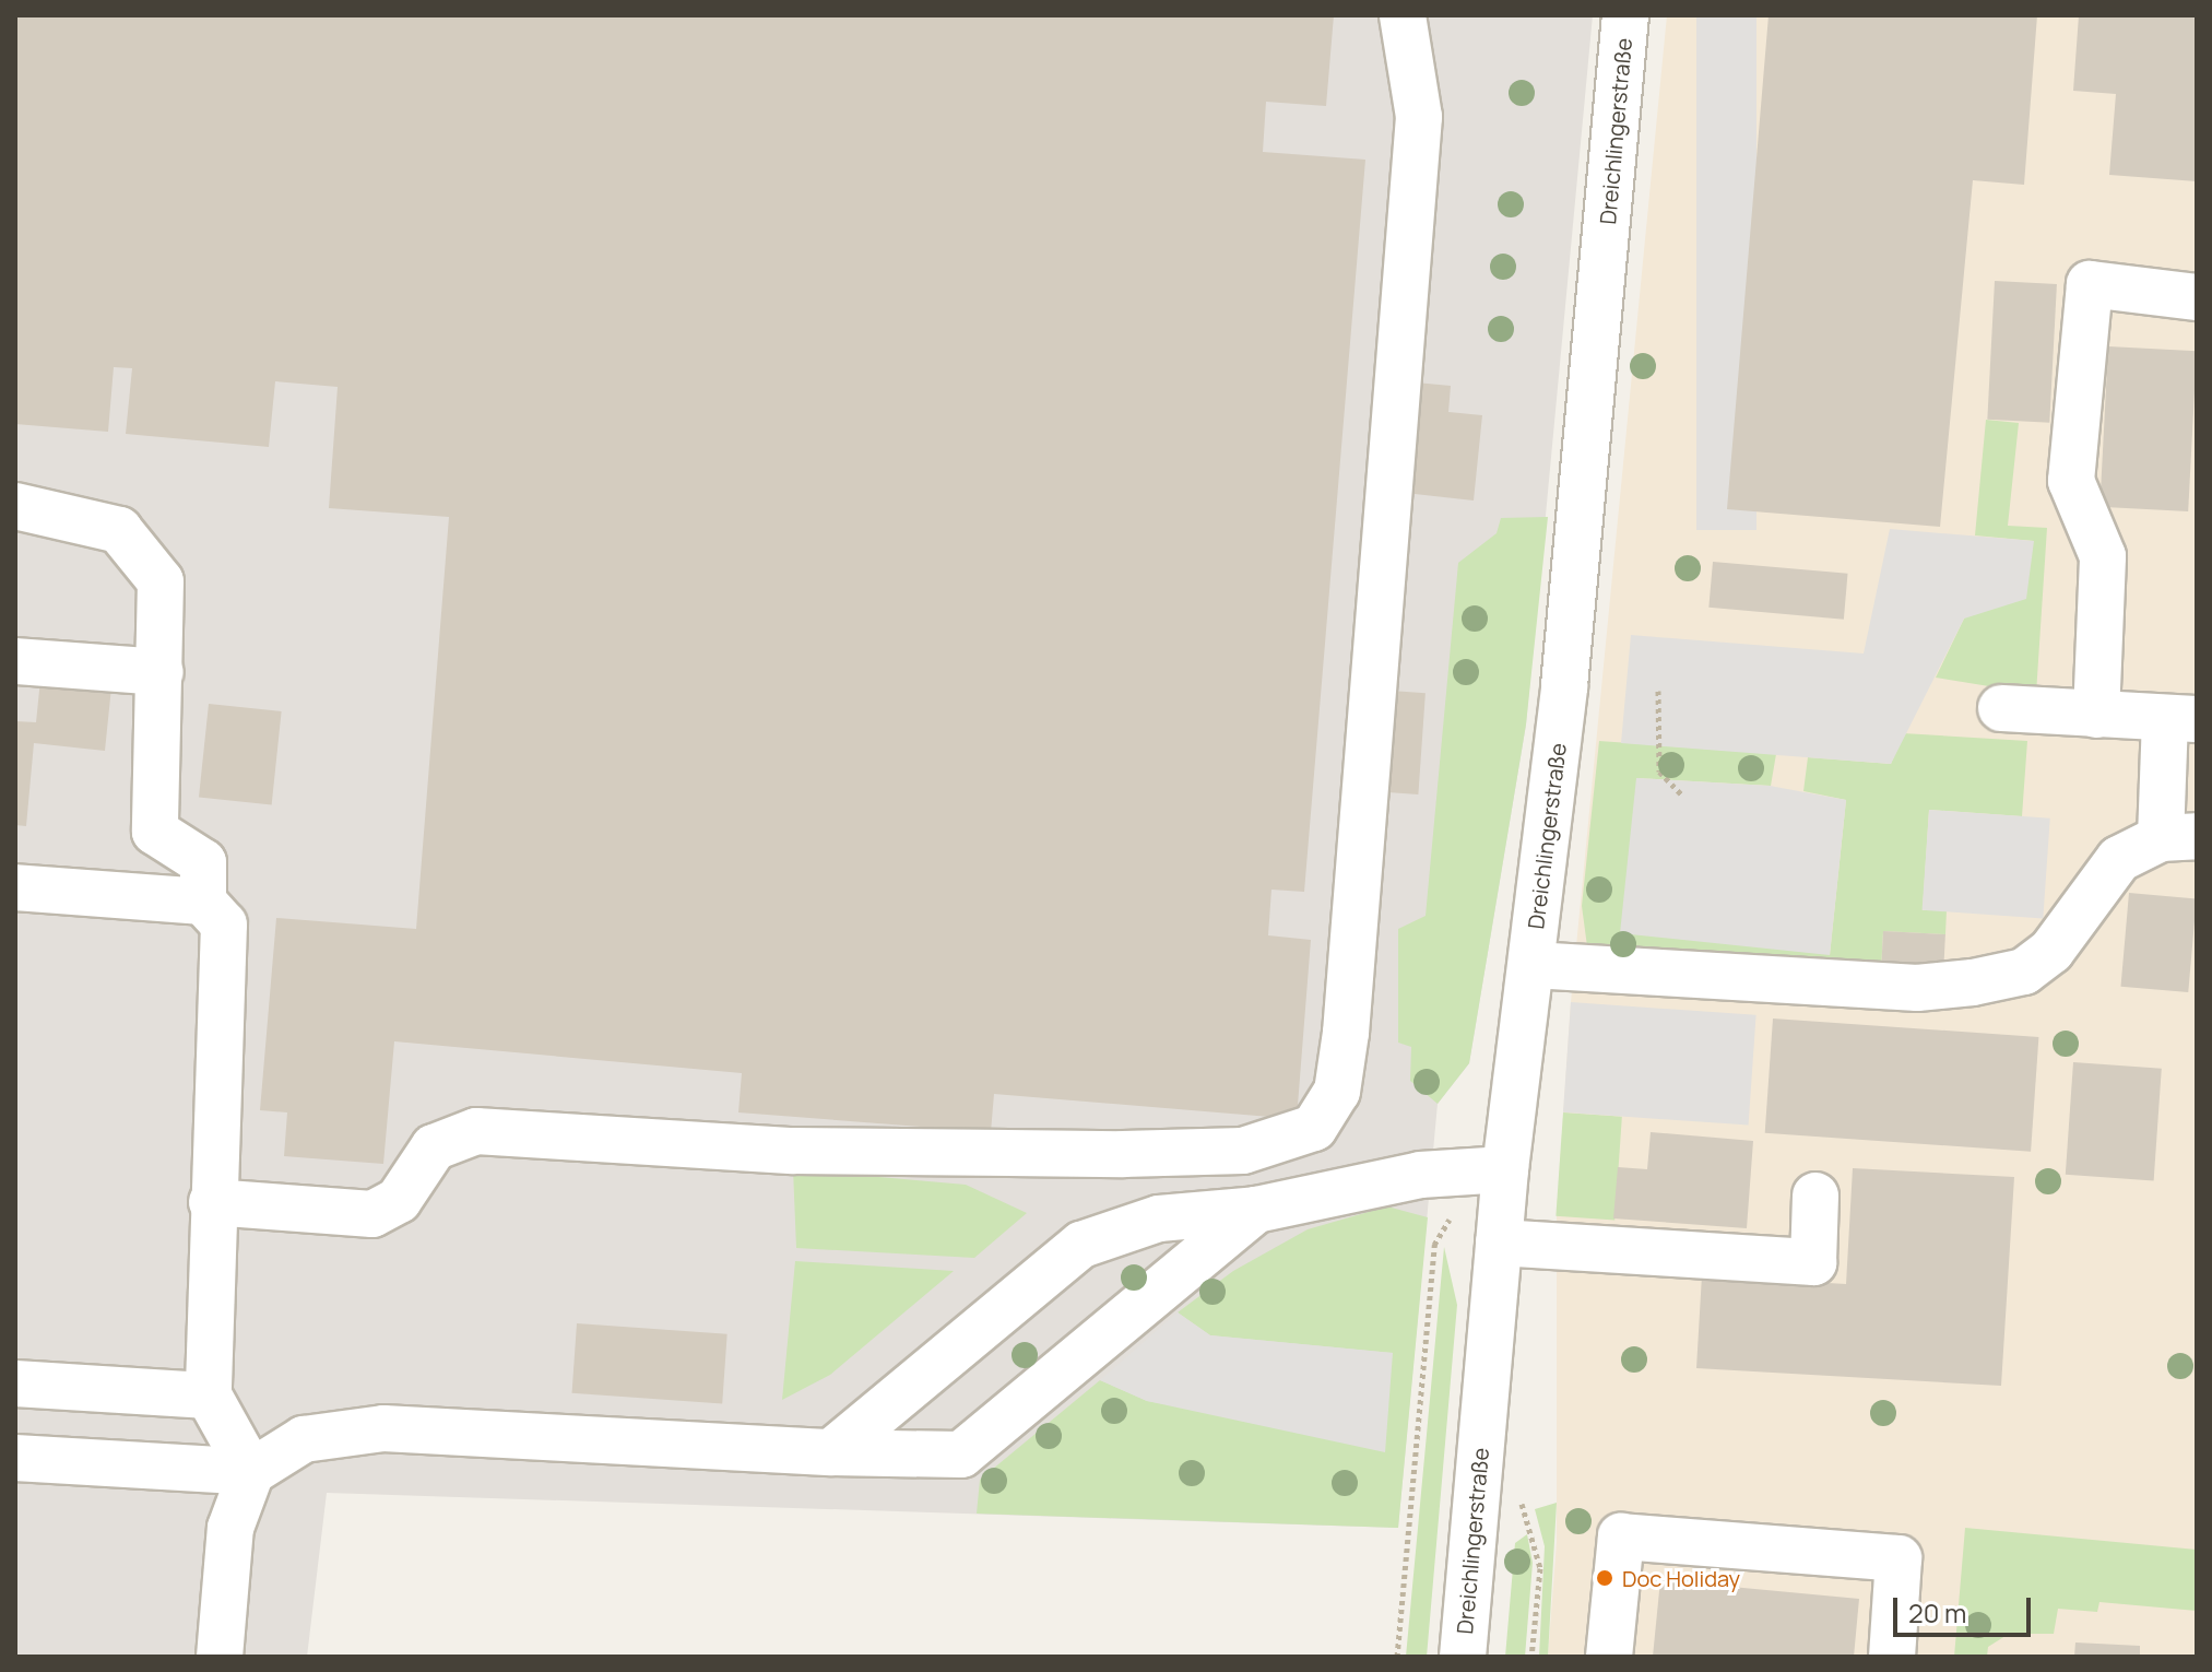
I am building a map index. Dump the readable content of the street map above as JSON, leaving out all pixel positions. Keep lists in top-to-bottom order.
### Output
{
  "streets": {
    "street": ["Dreichlingerstraße"]
  },
  "places": ["Doc Holiday"],
  "scale_bar": "20 m"
}
